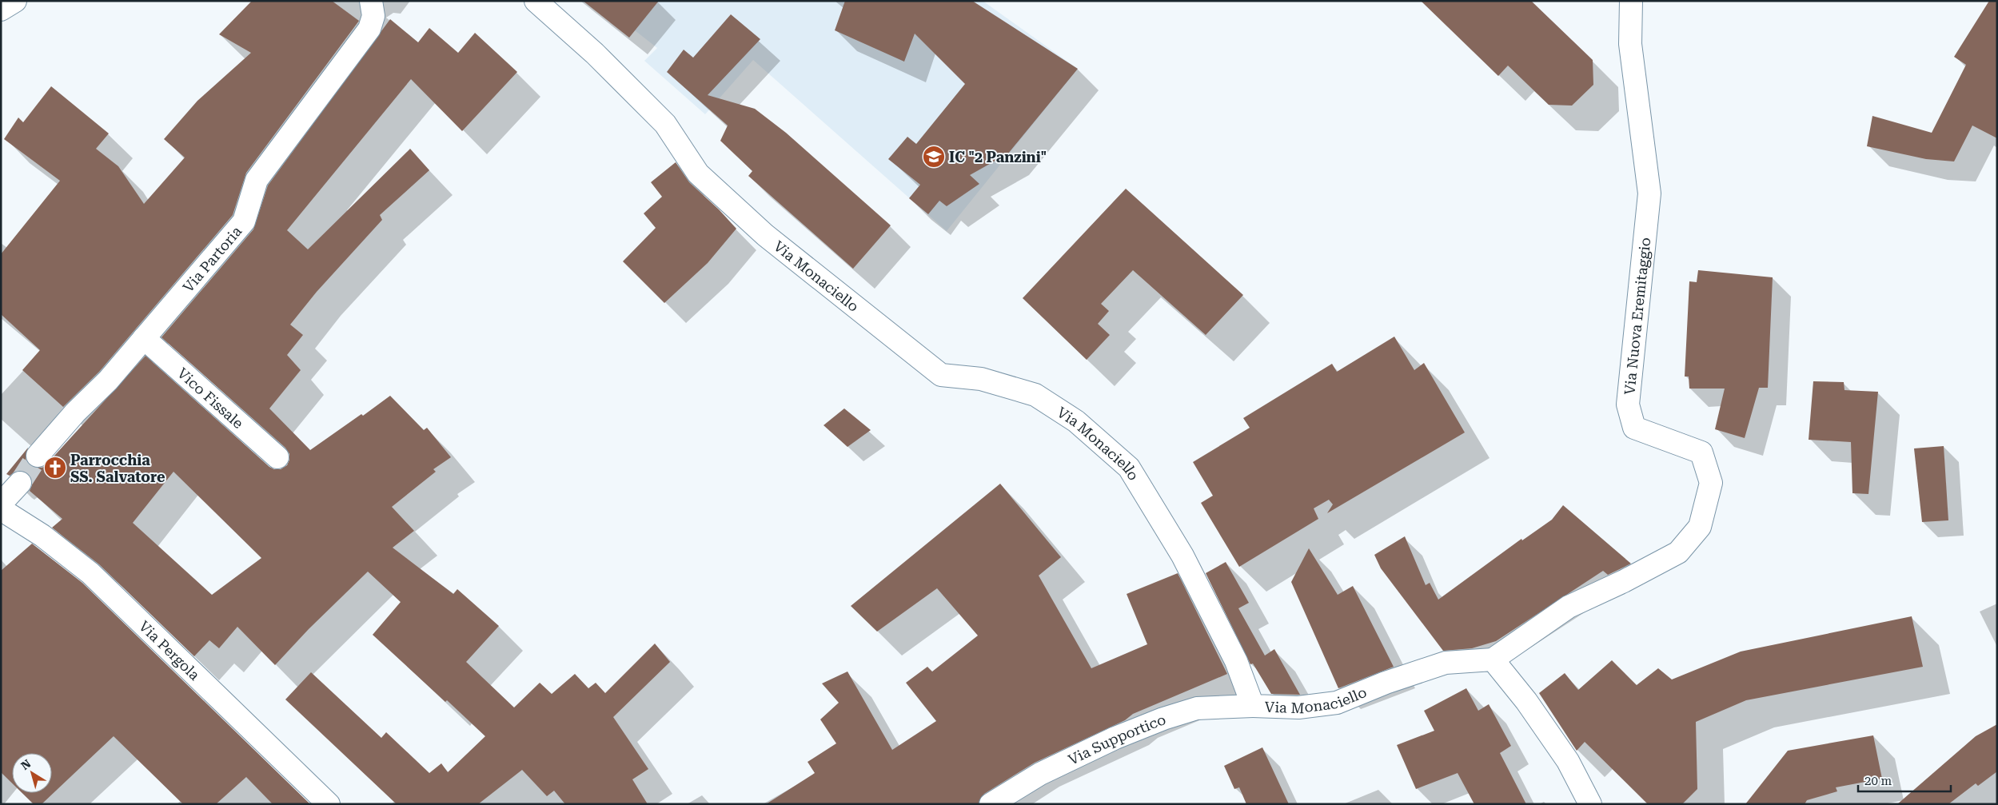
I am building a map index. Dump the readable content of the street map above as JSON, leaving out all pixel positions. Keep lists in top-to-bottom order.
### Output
{
  "streets": {
    "street": [
      "Via Partoria",
      "Via Monaciello",
      "Via Nuova Eremitaggio",
      "Vico Fissale",
      "Via Pergola",
      "Via Supportico"
    ]
  },
  "crossings": [
    ["Via Partoria", "Vico Fissale"],
    ["Via Monaciello", "Via Nuova Eremitaggio"],
    ["Via Monaciello", "Via Supportico"]
  ],
  "places": {
    "school or university": ["IC \"2 Panzini\""],
    "church": ["Parrocchia SS. Salvatore"]
  },
  "scale_bar": "20 m",
  "north": "top left"
}
